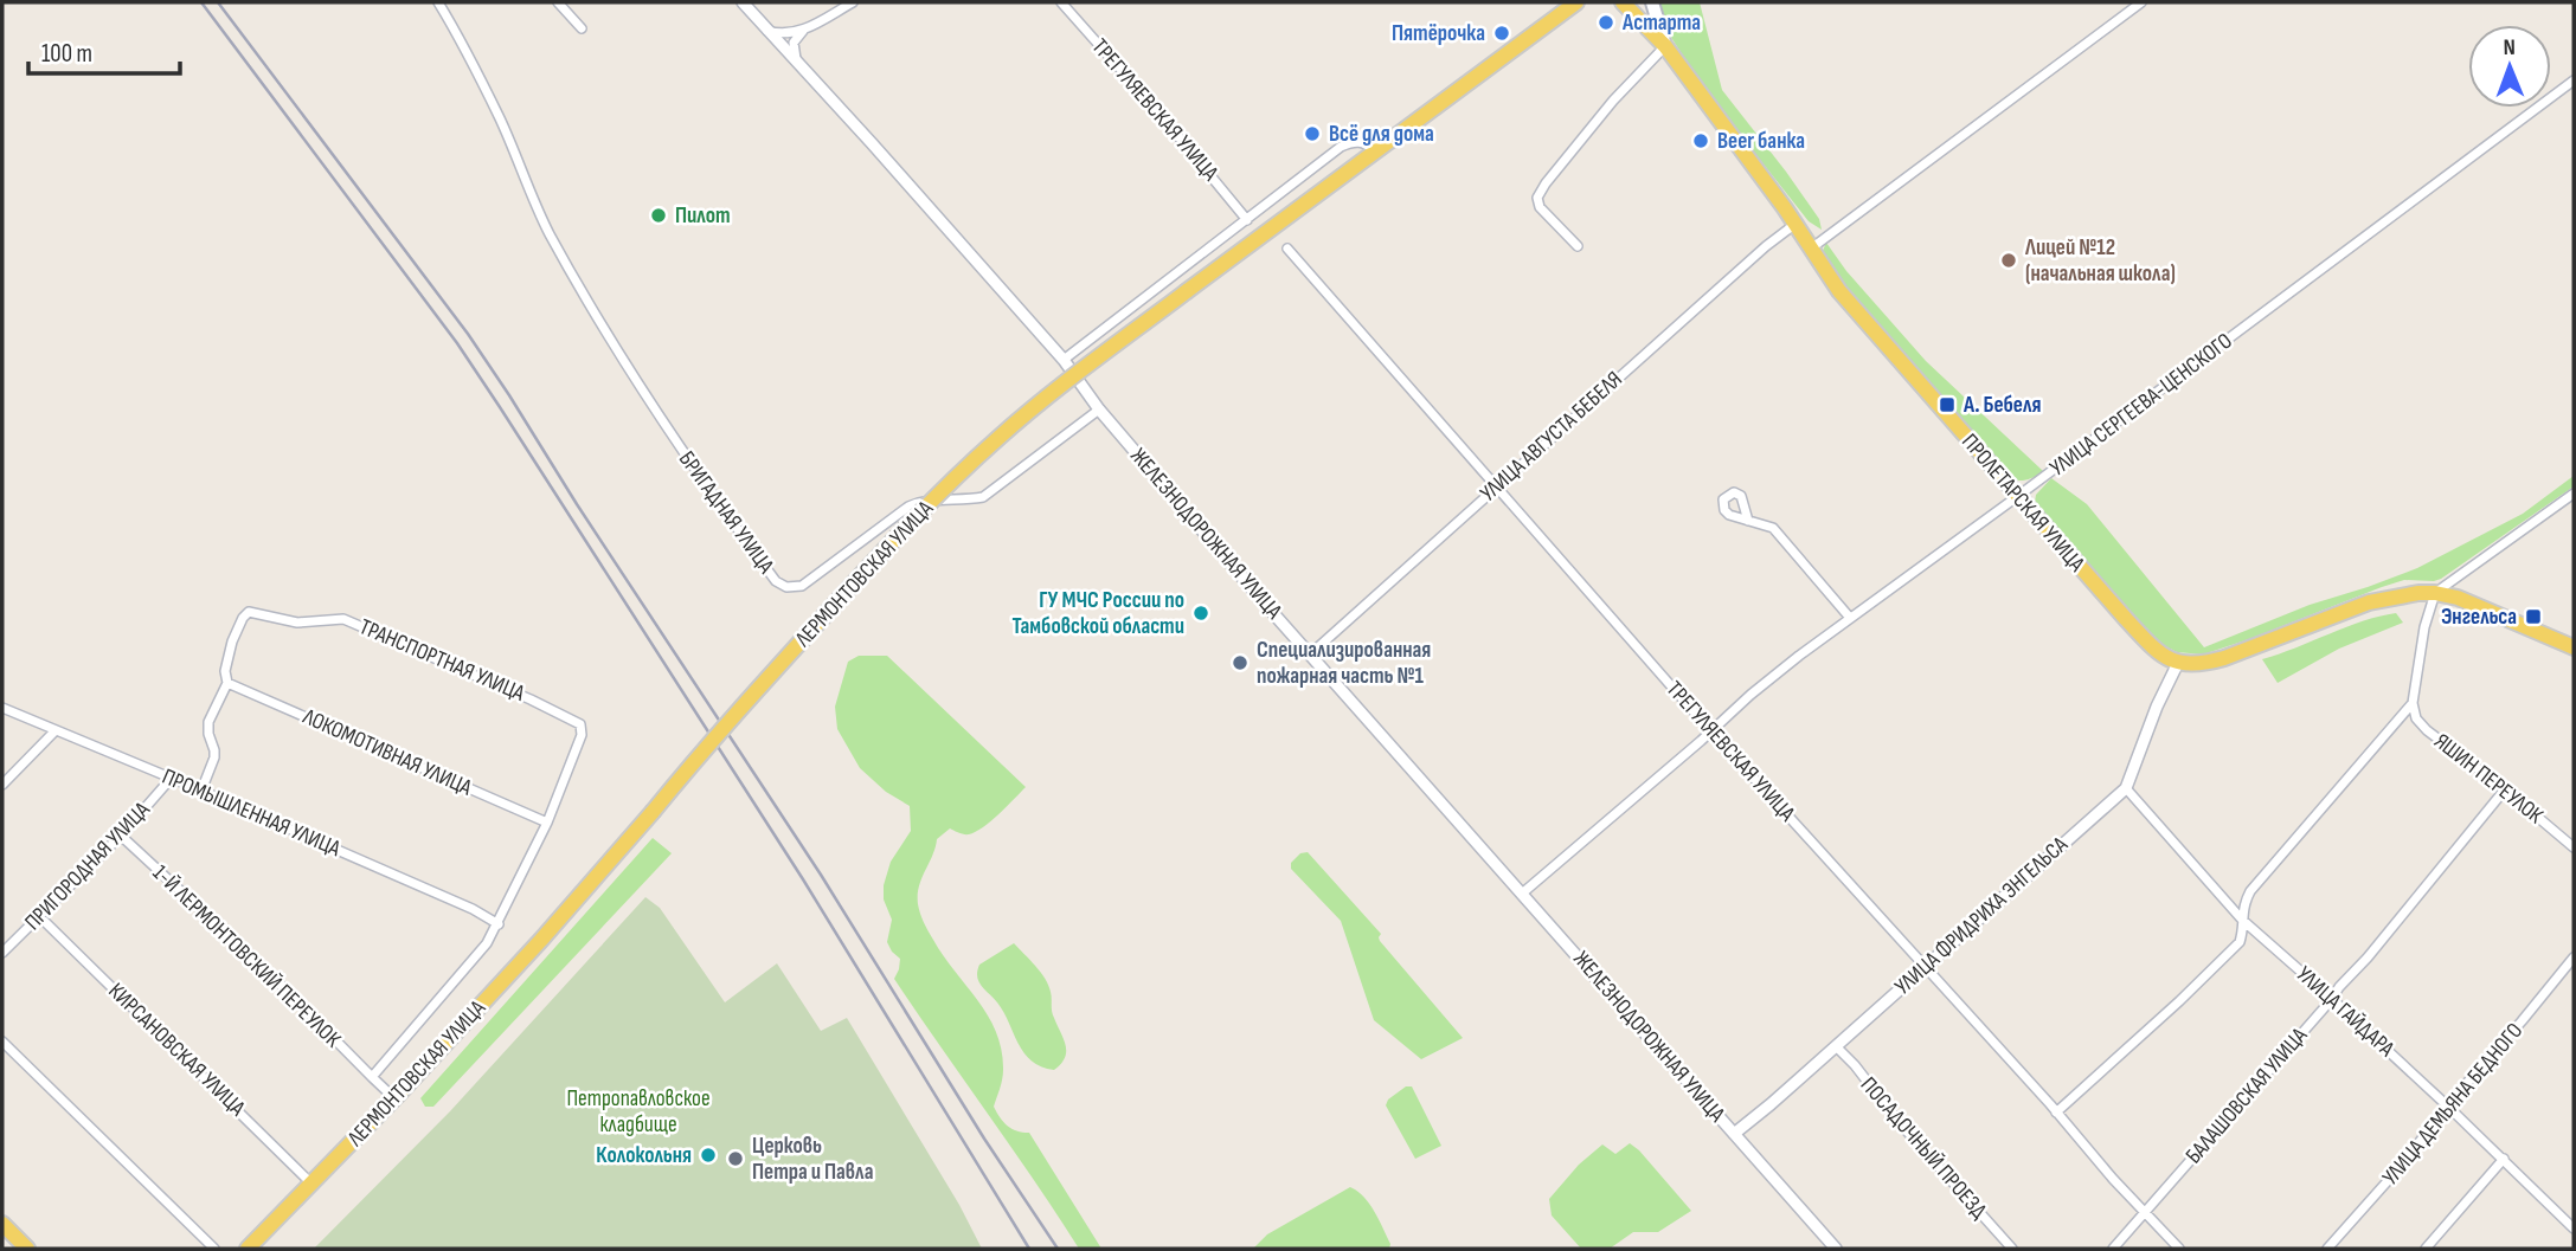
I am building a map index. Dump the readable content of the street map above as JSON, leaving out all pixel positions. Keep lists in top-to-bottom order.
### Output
{
  "streets": {
    "main road": ["ПРОЛЕТАРСКАЯ УЛИЦА", "ЛЕРМОНТОВСКАЯ УЛИЦА"],
    "street": [
      "ТРЕГУЛЯЕВСКАЯ УЛИЦА",
      "УЛИЦА СЕРГЕЕВА-ЦЕНСКОГО",
      "УЛИЦА АВГУСТА БЕБЕЛЯ",
      "БРИГАДНАЯ УЛИЦА",
      "ЖЕЛЕЗНОДОРОЖНАЯ УЛИЦА",
      "ТРАНСПОРТНАЯ УЛИЦА",
      "ЛОКОМОТИВНАЯ УЛИЦА",
      "ЯШИН ПЕРЕУЛОК",
      "ПРОМЫШЛЕННАЯ УЛИЦА",
      "ПРИГОРОДНАЯ УЛИЦА",
      "УЛИЦА ФРИДРИХА ЭНГЕЛЬСА",
      "1-Й ЛЕРМОНТОВСКИЙ ПЕРЕУЛОК",
      "УЛИЦА ГАЙДАРА",
      "КИРСАНОВСКАЯ УЛИЦА",
      "БАЛАШОВСКАЯ УЛИЦА",
      "УЛИЦА ДЕМЬЯНА БЕДНОГО",
      "ПОСАДОЧНЫЙ ПРОЕЗД"
    ]
  },
  "crossings": [
    ["ТРЕГУЛЯЕВСКАЯ УЛИЦА", "УЛИЦА СЕРГЕЕВА-ЦЕНСКОГО"],
    ["ТРЕГУЛЯЕВСКАЯ УЛИЦА", "УЛИЦА АВГУСТА БЕБЕЛЯ"],
    ["ТРЕГУЛЯЕВСКАЯ УЛИЦА", "УЛИЦА ФРИДРИХА ЭНГЕЛЬСА"],
    ["ТРЕГУЛЯЕВСКАЯ УЛИЦА", "БАЛАШОВСКАЯ УЛИЦА"],
    ["УЛИЦА СЕРГЕЕВА-ЦЕНСКОГО", "ПРОЛЕТАРСКАЯ УЛИЦА"],
    ["УЛИЦА СЕРГЕЕВА-ЦЕНСКОГО", "ЖЕЛЕЗНОДОРОЖНАЯ УЛИЦА"],
    ["УЛИЦА АВГУСТА БЕБЕЛЯ", "ПРОЛЕТАРСКАЯ УЛИЦА"],
    ["УЛИЦА АВГУСТА БЕБЕЛЯ", "ЖЕЛЕЗНОДОРОЖНАЯ УЛИЦА"],
    ["ПРОЛЕТАРСКАЯ УЛИЦА", "УЛИЦА ФРИДРИХА ЭНГЕЛЬСА"],
    ["БРИГАДНАЯ УЛИЦА", "ЖЕЛЕЗНОДОРОЖНАЯ УЛИЦА"],
    ["ЖЕЛЕЗНОДОРОЖНАЯ УЛИЦА", "УЛИЦА ФРИДРИХА ЭНГЕЛЬСА"],
    ["ЛЕРМОНТОВСКАЯ УЛИЦА", "1-Й ЛЕРМОНТОВСКИЙ ПЕРЕУЛОК"],
    ["ЛЕРМОНТОВСКАЯ УЛИЦА", "КИРСАНОВСКАЯ УЛИЦА"],
    ["ТРАНСПОРТНАЯ УЛИЦА", "ЛОКОМОТИВНАЯ УЛИЦА"],
    ["ЯШИН ПЕРЕУЛОК", "БАЛАШОВСКАЯ УЛИЦА"],
    ["ПРОМЫШЛЕННАЯ УЛИЦА", "ПРИГОРОДНАЯ УЛИЦА"],
    ["ПРИГОРОДНАЯ УЛИЦА", "1-Й ЛЕРМОНТОВСКИЙ ПЕРЕУЛОК"],
    ["ПРИГОРОДНАЯ УЛИЦА", "КИРСАНОВСКАЯ УЛИЦА"],
    ["УЛИЦА ФРИДРИХА ЭНГЕЛЬСА", "УЛИЦА ГАЙДАРА"],
    ["УЛИЦА ФРИДРИХА ЭНГЕЛЬСА", "ПОСАДОЧНЫЙ ПРОЕЗД"],
    ["УЛИЦА ГАЙДАРА", "БАЛАШОВСКАЯ УЛИЦА"],
    ["УЛИЦА ГАЙДАРА", "УЛИЦА ДЕМЬЯНА БЕДНОГО"]
  ],
  "parks": ["Петропавловское кладбище"],
  "places": {
    "other": [
      "Астарта",
      "Пятёрочка",
      "Всё для дома",
      "Beer банка",
      "Пилот",
      "Лицей №12 (начальная школа)",
      "ГУ МЧС России по Тамбовской области",
      "Специализированная пожарная часть №1",
      "Колокольня",
      "Церковь Петра и Павла"
    ],
    "transit": ["А. Бебеля", "Энгельса"]
  },
  "scale_bar": "100 m",
  "north": "top"
}
